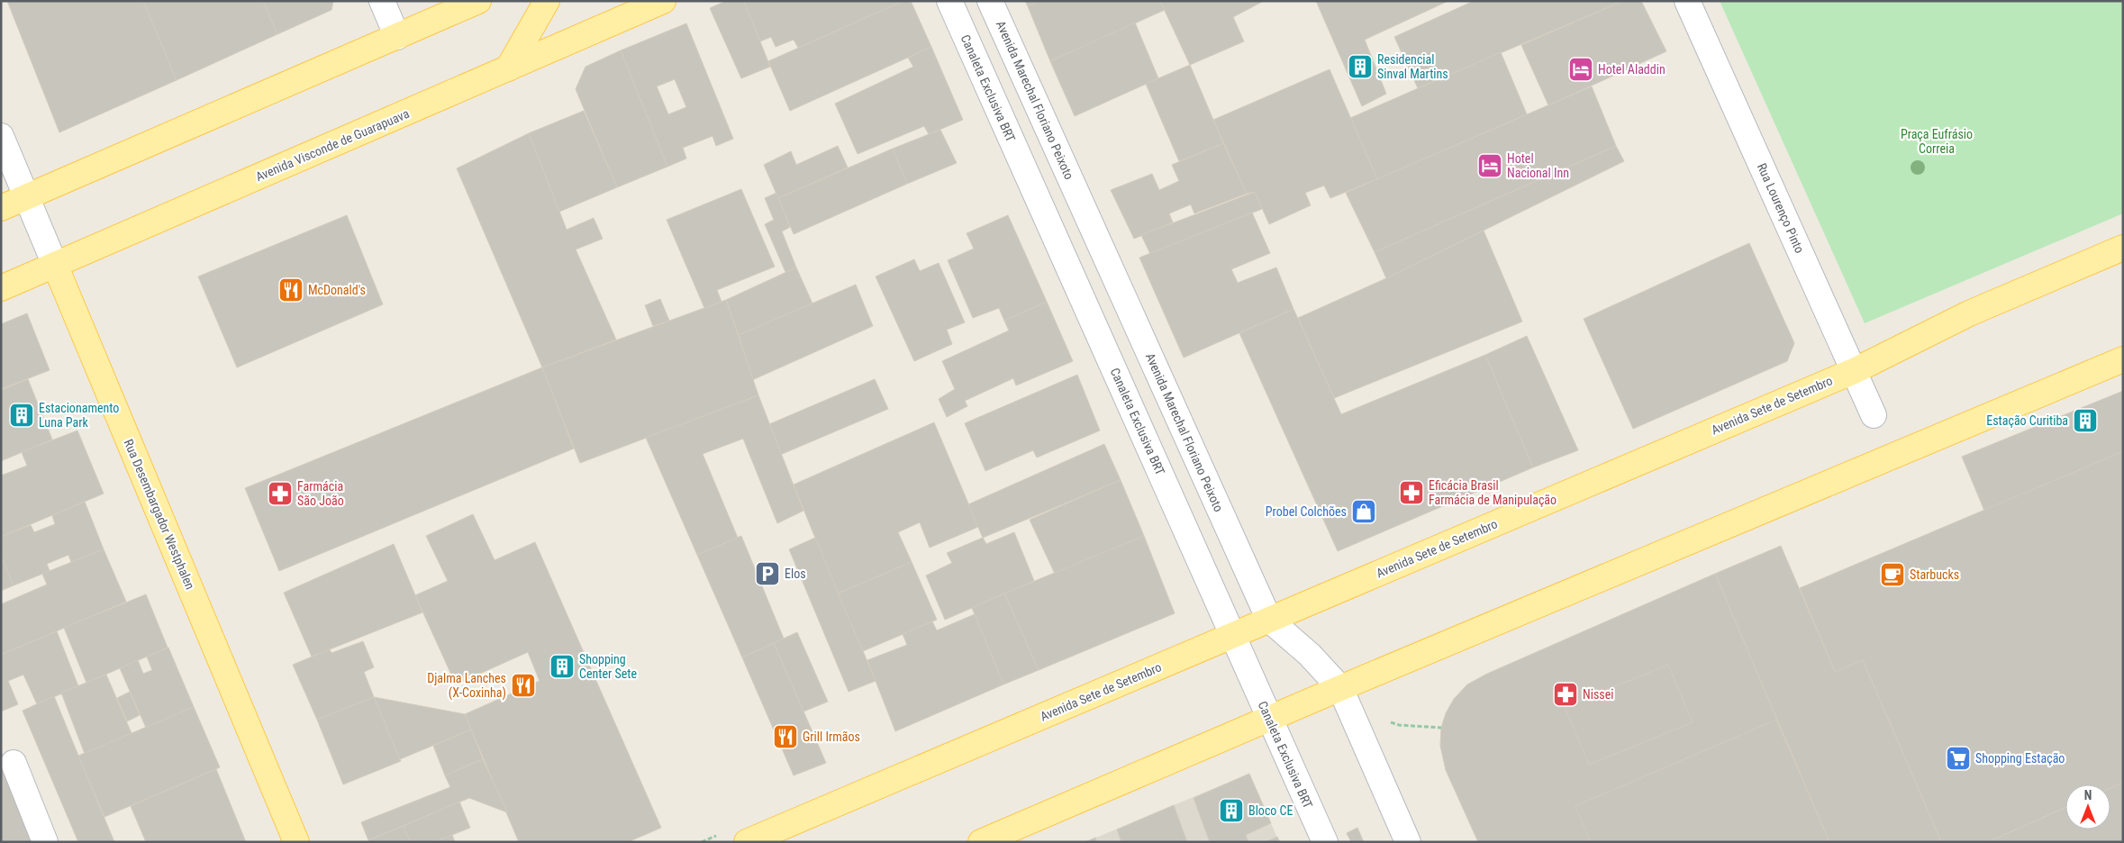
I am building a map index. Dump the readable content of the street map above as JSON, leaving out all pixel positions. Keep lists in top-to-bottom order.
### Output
{
  "streets": {
    "main road": ["Avenida Visconde de Guarapuava", "Avenida Sete de Setembro", "Rua Desembargador Westphalen"],
    "street": ["Canaleta Exclusiva BRT", "Avenida Marechal Floriano Peixoto", "Rua Lourenço Pinto"]
  },
  "crossings": [
    ["Canaleta Exclusiva BRT", "Avenida Sete de Setembro"],
    ["Avenida Marechal Floriano Peixoto", "Avenida Sete de Setembro"],
    ["Avenida Visconde de Guarapuava", "Rua Desembargador Westphalen"],
    ["Rua Lourenço Pinto", "Avenida Sete de Setembro"]
  ],
  "parks": ["Praça Eufrásio Correia"],
  "places": {
    "building": [
      "Residencial Sinval Martins",
      "Estacionamento Luna Park",
      "Estação Curitiba",
      "Shopping Center Sete",
      "Bloco CE"
    ],
    "hotel": ["Hotel Aladdin", "Hotel Nacional Inn"],
    "restaurant": ["McDonald's", "Djalma Lanches (X-Coxinha)", "Grill Irmãos"],
    "pharmacy": ["Eficácia Brasil Farmácia de Manipulação", "Farmácia São João", "Nissei"],
    "shop": ["Probel Colchões"],
    "parking": ["Elos"],
    "cafe": ["Starbucks"],
    "supermarket": ["Shopping Estação"]
  },
  "north": "top"
}
